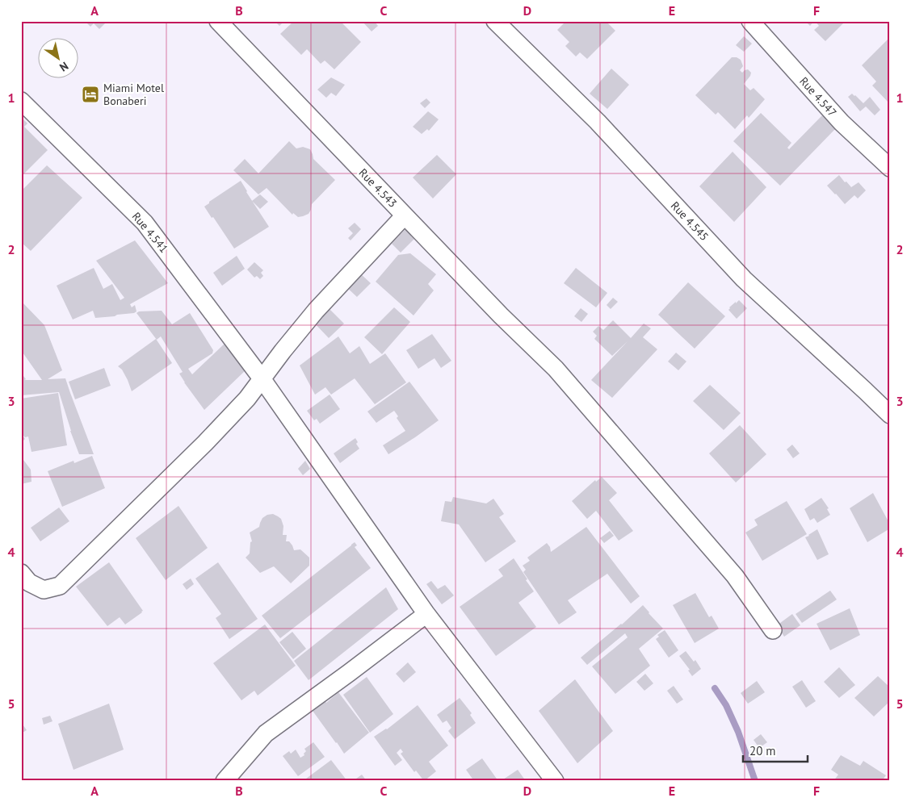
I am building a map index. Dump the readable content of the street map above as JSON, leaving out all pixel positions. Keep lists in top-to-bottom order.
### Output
{
  "streets": {
    "street": [
      "Rue 4.547",
      "Rue 4.543",
      "Rue 4.545",
      "Rue 4.541"
    ]
  },
  "crossings": [
    ["Rue 4.543", "Rue 4.541"]
  ],
  "places": {
    "hotel": ["Miami Motel Bonaberi"]
  },
  "scale_bar": "20 m",
  "north": "bottom right",
  "grid": {
    "columns": [
      "A",
      "B",
      "C",
      "D",
      "E",
      "F"
    ],
    "rows": [
      "1",
      "2",
      "3",
      "4",
      "5"
    ]
  }
}
